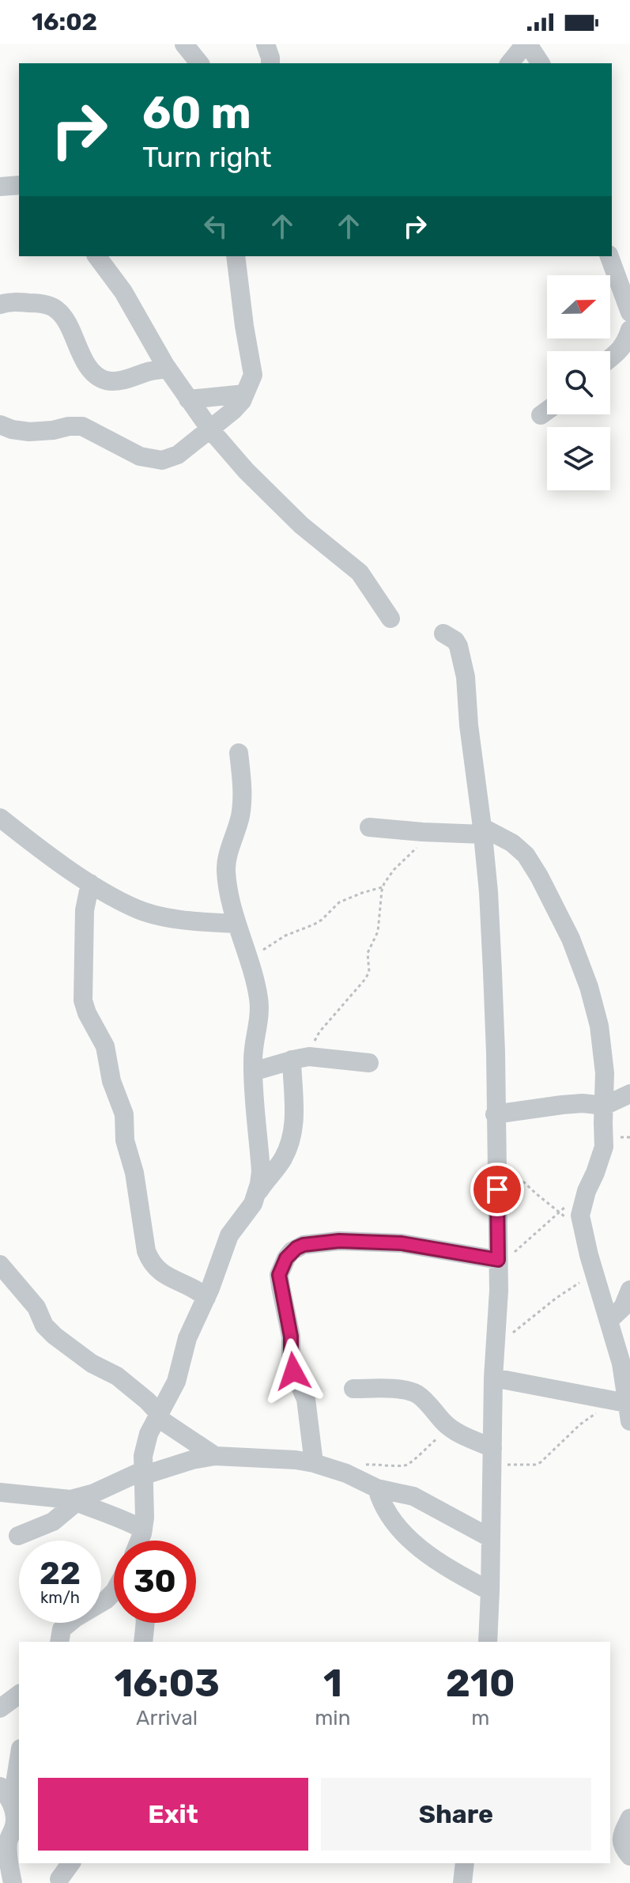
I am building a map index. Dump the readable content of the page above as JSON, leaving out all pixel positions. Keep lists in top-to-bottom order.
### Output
{
  "north": "right",
  "page": {
    "status": "16:02",
    "turn": ["60 m", "Turn right"],
    "speed": "22 km/h",
    "limit": "30",
    "eta": [
      "16:03",
      "Arrival",
      "1",
      "min",
      "210",
      "m"
    ],
    "buttons": ["Exit", "Share"]
  }
}
